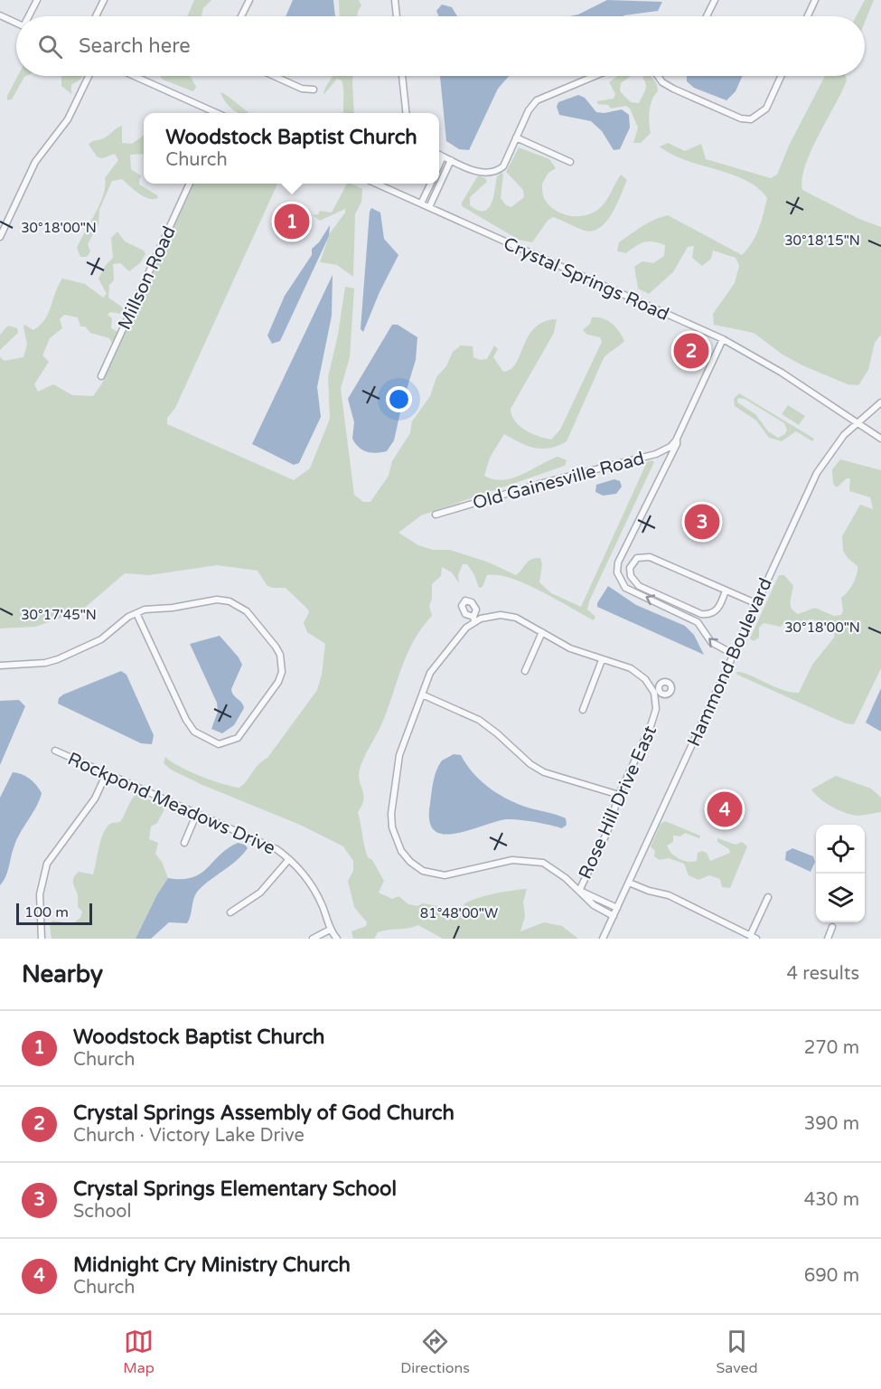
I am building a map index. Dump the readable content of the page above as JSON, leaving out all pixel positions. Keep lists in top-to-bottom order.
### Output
{
  "streets": {
    "street": [
      "Millson Road",
      "Crystal Springs Road",
      "Old Gainesville Road",
      "Hammond Boulevard",
      "Rose Hill Drive East",
      "Rockpond Meadows Drive"
    ]
  },
  "crossings": [
    ["Crystal Springs Road", "Hammond Boulevard"]
  ],
  "scale_bar": "100 m",
  "page": {
    "search": "Search here",
    "popup": ["Woodstock Baptist Church", "Church"],
    "pins": [
      "1",
      "2",
      "3",
      "4"
    ],
    "scale": "100 m",
    "heading": ["Nearby", "4 results"],
    "list": [
      {
        "mark": "1",
        "name": "Woodstock Baptist Church",
        "note": "Church",
        "value": "270 m"
      },
      {
        "mark": "2",
        "name": "Crystal Springs Assembly of God Church",
        "note": "Church · Victory Lake Drive",
        "value": "390 m"
      },
      {
        "mark": "3",
        "name": "Crystal Springs Elementary School",
        "note": "School",
        "value": "430 m"
      },
      {
        "mark": "4",
        "name": "Midnight Cry Ministry Church",
        "note": "Church",
        "value": "690 m"
      }
    ],
    "nav": ["Map", "Directions", "Saved"]
  },
  "coordinates": [
    "30°18'00\"N",
    "30°18'15\"N",
    "30°17'45\"N",
    "81°48'00\"W"
  ]
}
